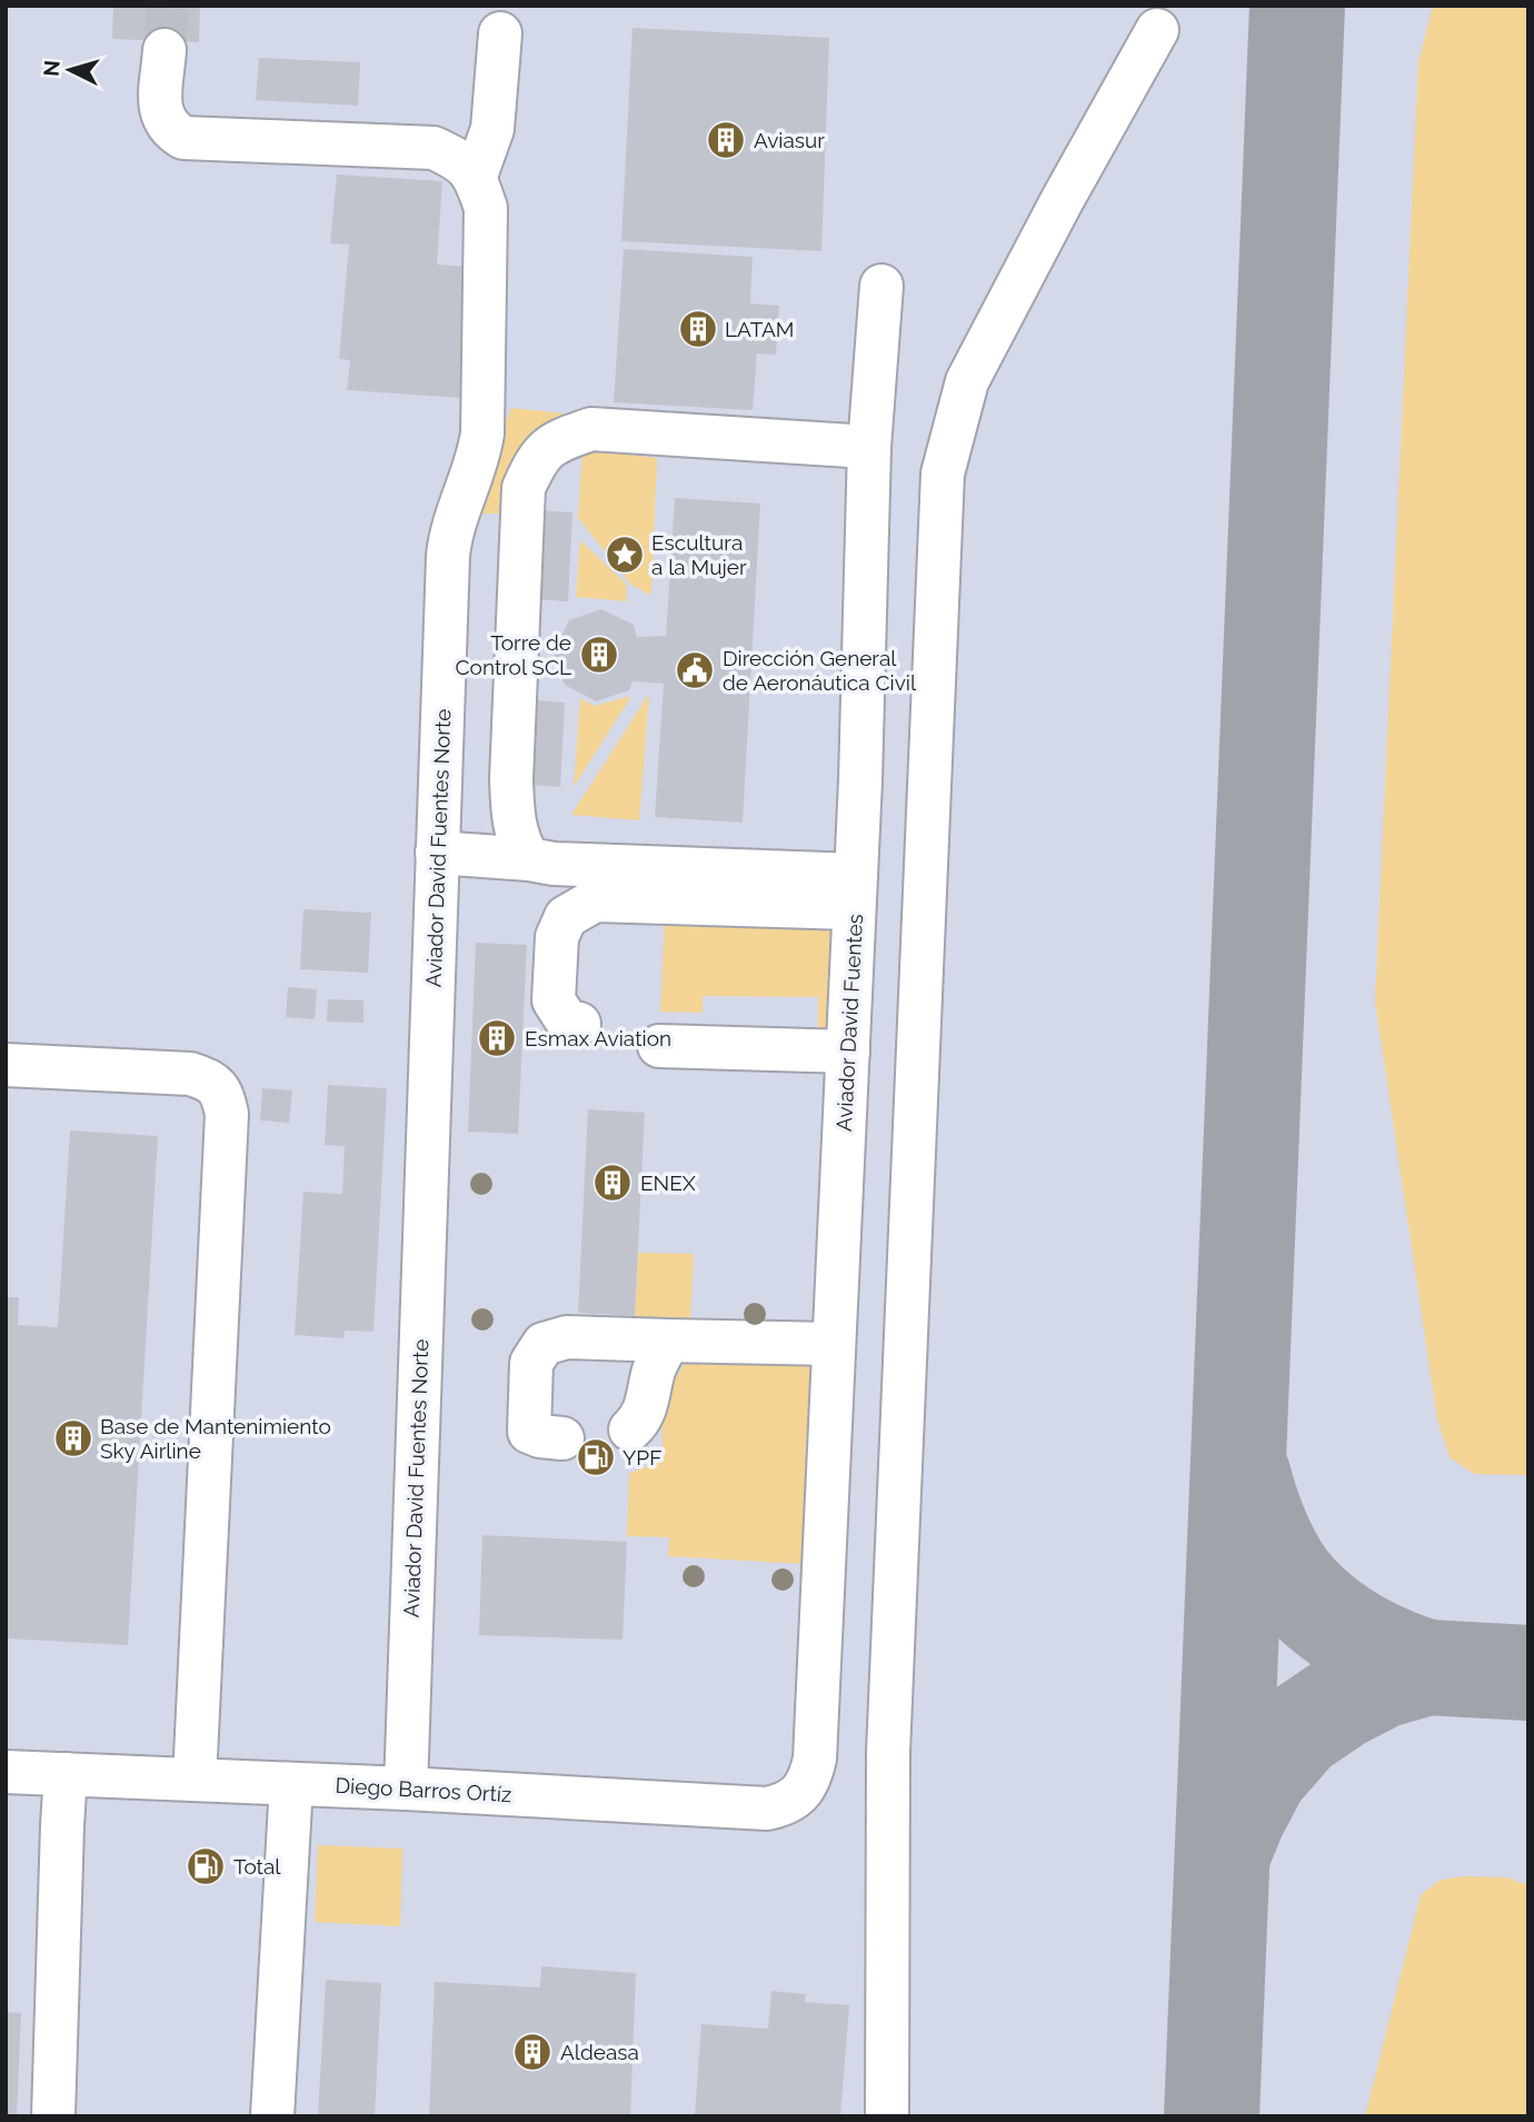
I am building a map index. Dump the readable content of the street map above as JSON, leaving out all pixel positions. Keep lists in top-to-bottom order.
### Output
{
  "streets": {
    "street": ["Aviador David Fuentes Norte", "Aviador David Fuentes", "Diego Barros Ortíz"]
  },
  "crossings": [
    ["Aviador David Fuentes Norte", "Diego Barros Ortíz"],
    ["Aviador David Fuentes", "Diego Barros Ortíz"]
  ],
  "places": {
    "building": [
      "Aviasur",
      "LATAM",
      "Torre de Control SCL",
      "Esmax Aviation",
      "ENEX",
      "Base de Mantenimiento Sky Airline",
      "Aldeasa"
    ],
    "place": ["Escultura a la Mujer"],
    "public building": ["Dirección General de Aeronáutica Civil"],
    "fuel station": ["YPF", "Total"]
  },
  "north": "left"
}
